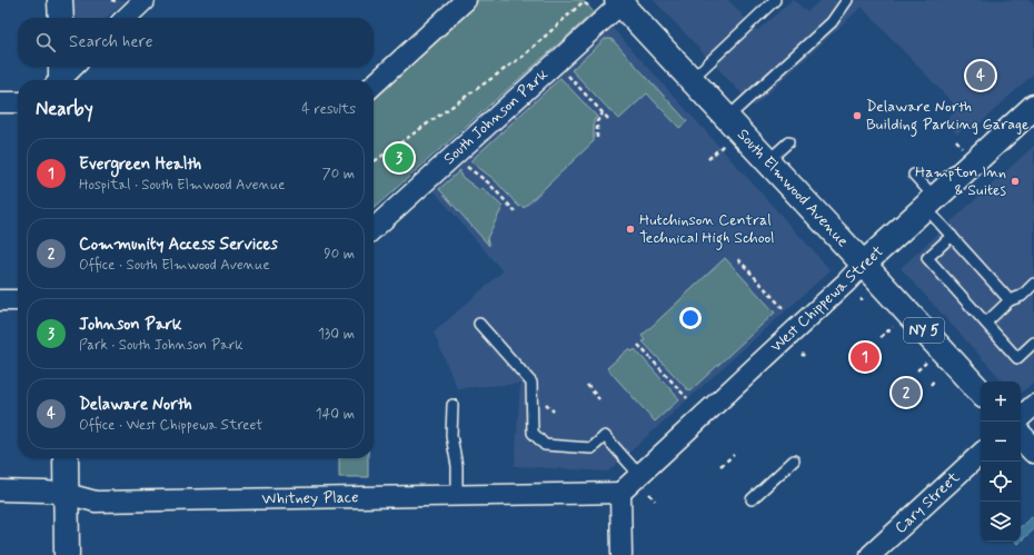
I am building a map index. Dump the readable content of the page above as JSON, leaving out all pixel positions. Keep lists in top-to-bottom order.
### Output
{
  "streets": {
    "main road": ["South Elmwood Avenue", "West Chippewa Street", "NY 5"],
    "street": ["South Johnson Park", "Whitney Place", "Cary Street"]
  },
  "crossings": [
    ["South Johnson Park", "South Elmwood Avenue"],
    ["South Elmwood Avenue", "West Chippewa Street"],
    ["West Chippewa Street", "Whitney Place"]
  ],
  "places": ["Delaware North Building Parking Garage", "Hampton Inn & Suites", "Hutchinson Central Technical High School"],
  "page": {
    "search": "Search here",
    "pins": [
      "4",
      "3",
      "1",
      "2"
    ],
    "heading": ["Nearby", "4 results"],
    "list": [
      {
        "mark": "1",
        "name": "Evergreen Health",
        "note": "Hospital · South Elmwood Avenue",
        "value": "70 m"
      },
      {
        "mark": "2",
        "name": "Community Access Services",
        "note": "Office · South Elmwood Avenue",
        "value": "90 m"
      },
      {
        "mark": "3",
        "name": "Johnson Park",
        "note": "Park · South Johnson Park",
        "value": "130 m"
      },
      {
        "mark": "4",
        "name": "Delaware North",
        "note": "Office · West Chippewa Street",
        "value": "140 m"
      }
    ],
    "map_buttons": ["+", "−"]
  }
}
